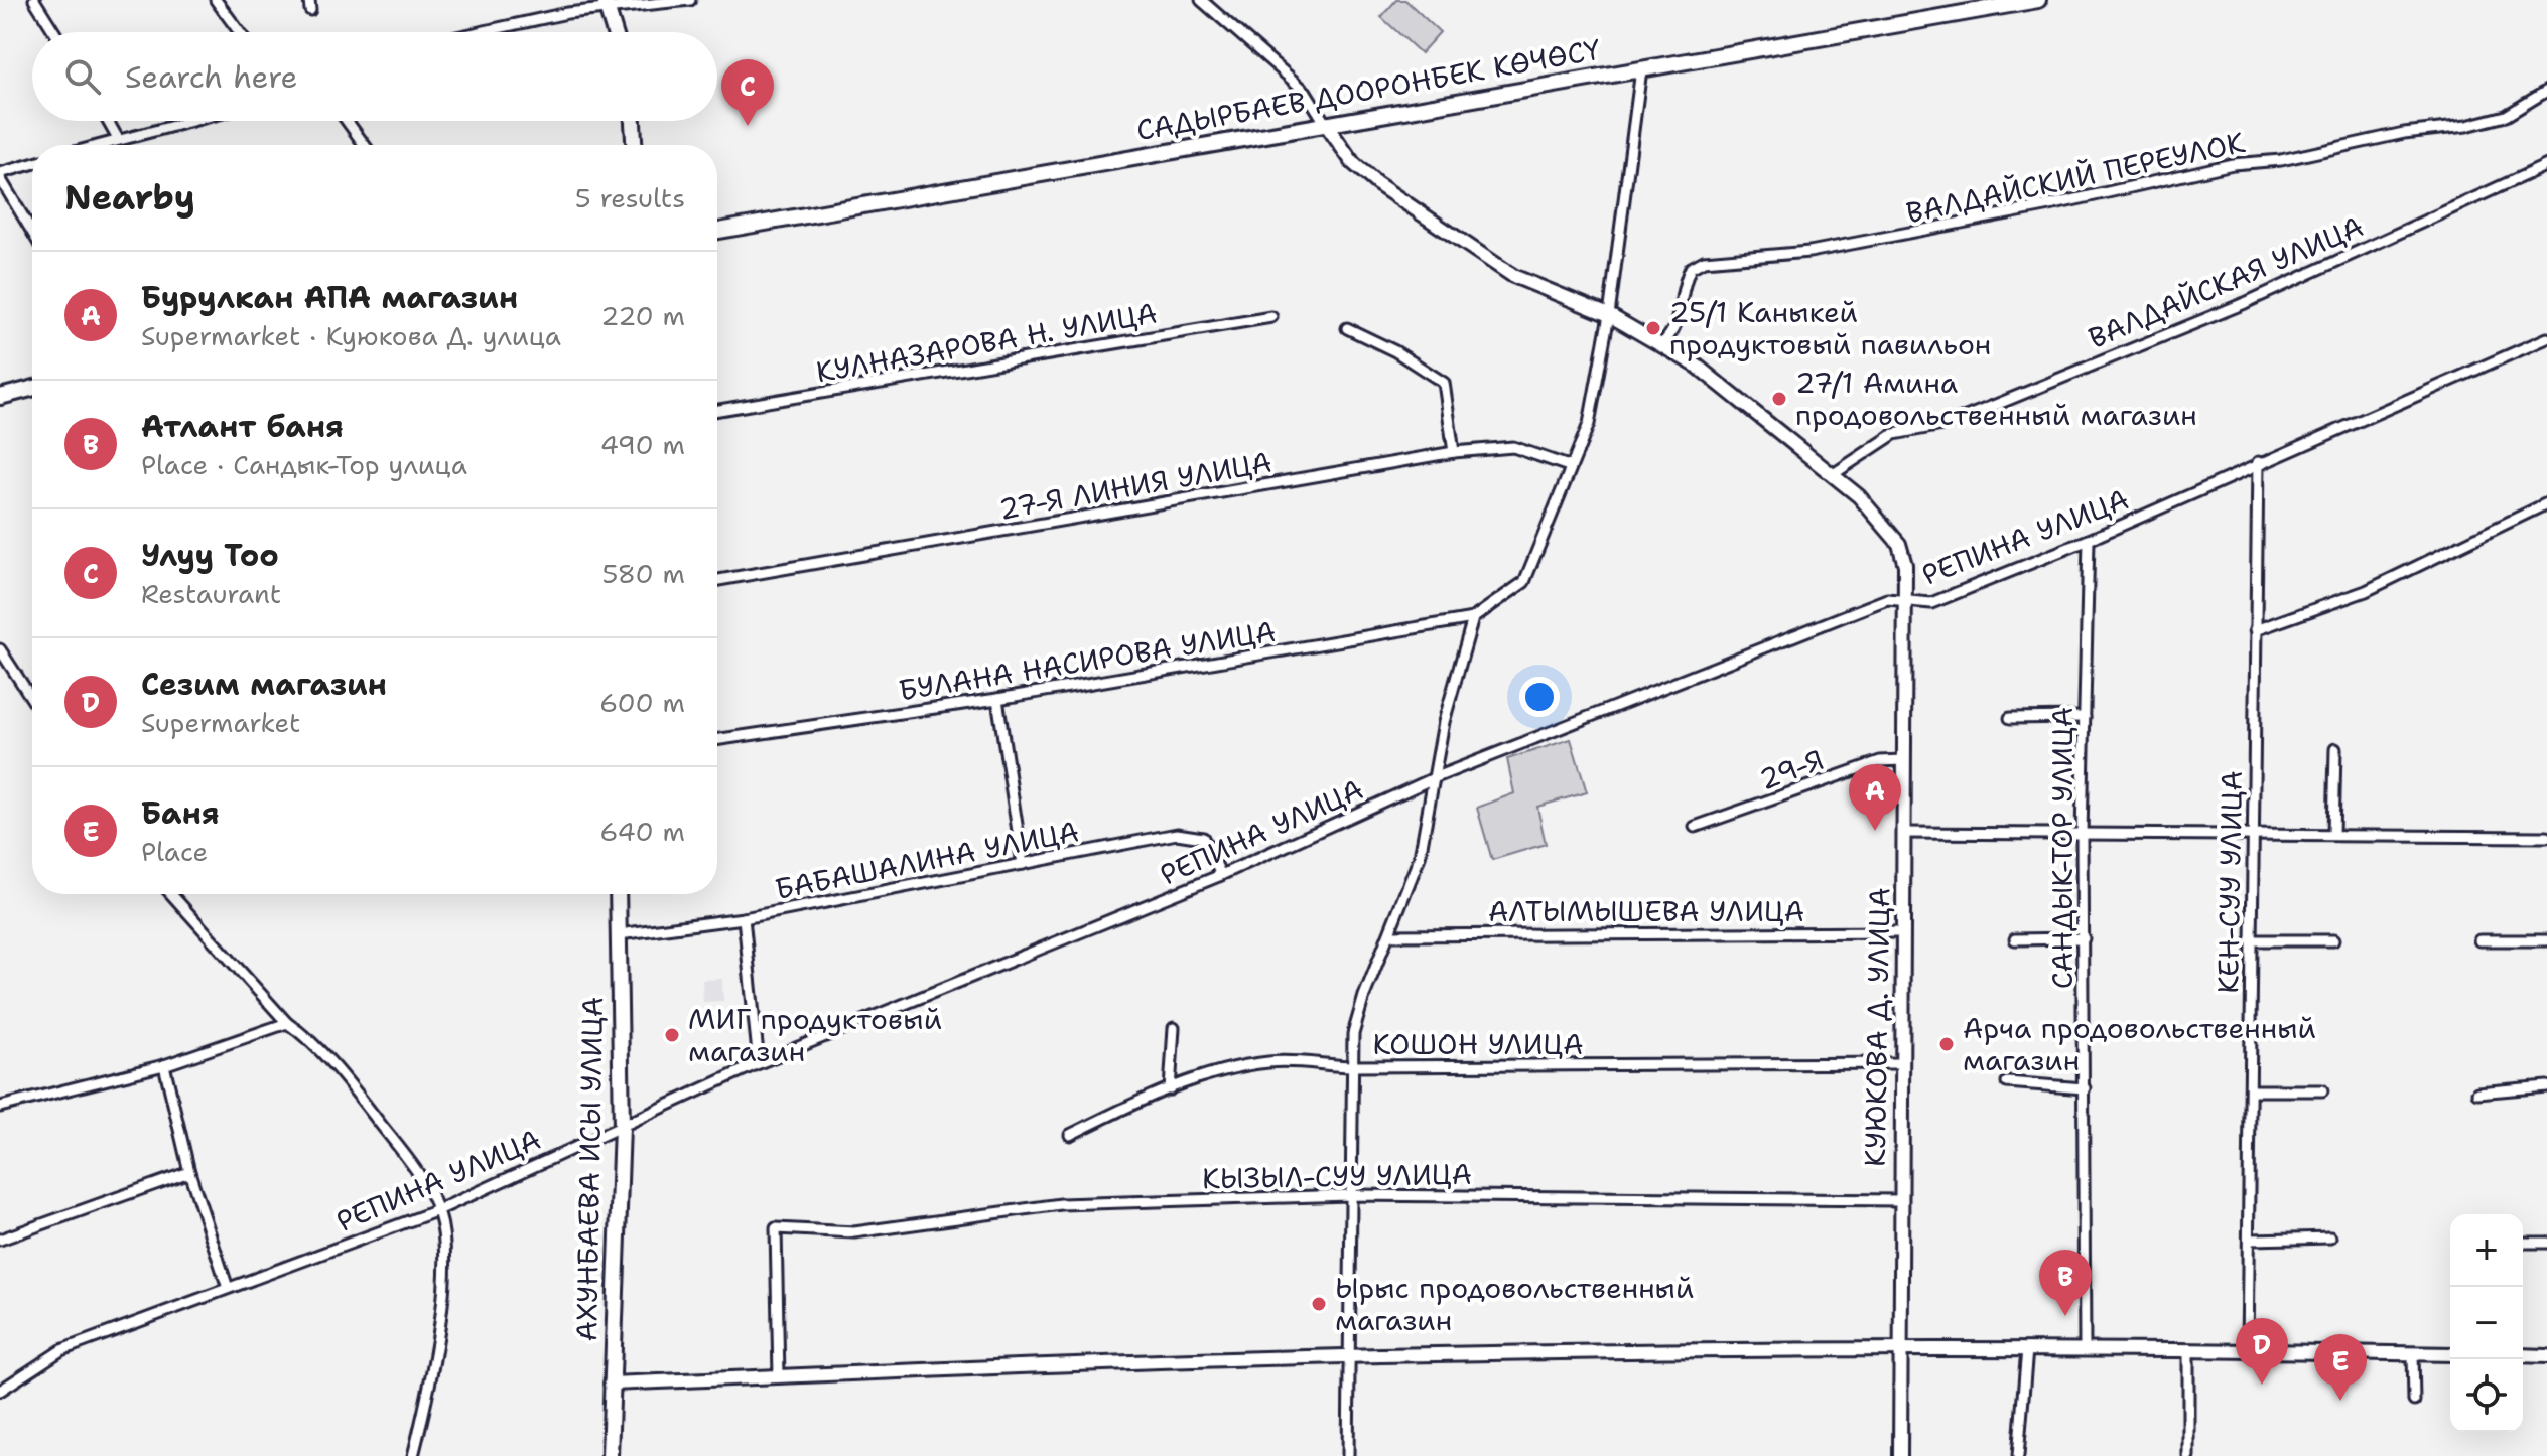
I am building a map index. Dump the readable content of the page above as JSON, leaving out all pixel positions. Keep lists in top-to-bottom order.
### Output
{
  "streets": {
    "main road": ["САДЫРБАЕВ ДООРОНБЕК КӨЧӨСҮ", "АХУНБАЕВА ИСЫ УЛИЦА"],
    "street": [
      "ВАЛДАЙСКИЙ ПЕРЕУЛОК",
      "ВАЛДАЙСКАЯ УЛИЦА",
      "КУЛНАЗАРОВА Н. УЛИЦА",
      "27-Я ЛИНИЯ УЛИЦА",
      "РЕПИНА УЛИЦА",
      "БУЛАНА НАСИРОВА УЛИЦА",
      "29-Я",
      "САНДЫК-ТОР УЛИЦА",
      "БАБАШАЛИНА УЛИЦА",
      "КЕН-СУУ УЛИЦА",
      "АЛТЫМЫШЕВА УЛИЦА",
      "КУЮКОВА Д. УЛИЦА",
      "КОШОН УЛИЦА",
      "КЫЗЫЛ-СУУ УЛИЦА"
    ]
  },
  "crossings": [
    ["РЕПИНА УЛИЦА", "САНДЫК-ТОР УЛИЦА"],
    ["РЕПИНА УЛИЦА", "БАБАШАЛИНА УЛИЦА"],
    ["РЕПИНА УЛИЦА", "КЕН-СУУ УЛИЦА"],
    ["РЕПИНА УЛИЦА", "КУЮКОВА Д. УЛИЦА"],
    ["РЕПИНА УЛИЦА", "АХУНБАЕВА ИСЫ УЛИЦА"],
    ["29-Я", "КУЮКОВА Д. УЛИЦА"],
    ["БАБАШАЛИНА УЛИЦА", "АХУНБАЕВА ИСЫ УЛИЦА"],
    ["АЛТЫМЫШЕВА УЛИЦА", "КУЮКОВА Д. УЛИЦА"],
    ["КУЮКОВА Д. УЛИЦА", "КОШОН УЛИЦА"],
    ["КУЮКОВА Д. УЛИЦА", "КЫЗЫЛ-СУУ УЛИЦА"]
  ],
  "places": [
    "25/1 Каныкей продуктовый павильон",
    "27/1 Амина продовольственный магазин",
    "МИГ продуктовый магазин",
    "Арча продовольственный магазин",
    "Ырыс продовольственный магазин"
  ],
  "page": {
    "search": "Search here",
    "pins": [
      "C",
      "A",
      "B",
      "D",
      "E"
    ],
    "heading": ["Nearby", "5 results"],
    "list": [
      {
        "mark": "A",
        "name": "Бурулкан АПА магазин",
        "note": "Supermarket · Куюкова Д. улица",
        "value": "220 m"
      },
      {
        "mark": "B",
        "name": "Атлант баня",
        "note": "Place · Сандык-Тор улица",
        "value": "490 m"
      },
      {
        "mark": "C",
        "name": "Улуу Тоо",
        "note": "Restaurant",
        "value": "580 m"
      },
      {
        "mark": "D",
        "name": "Сезим магазин",
        "note": "Supermarket",
        "value": "600 m"
      },
      {
        "mark": "E",
        "name": "Баня",
        "note": "Place",
        "value": "640 m"
      }
    ],
    "map_buttons": ["+", "−"]
  }
}
